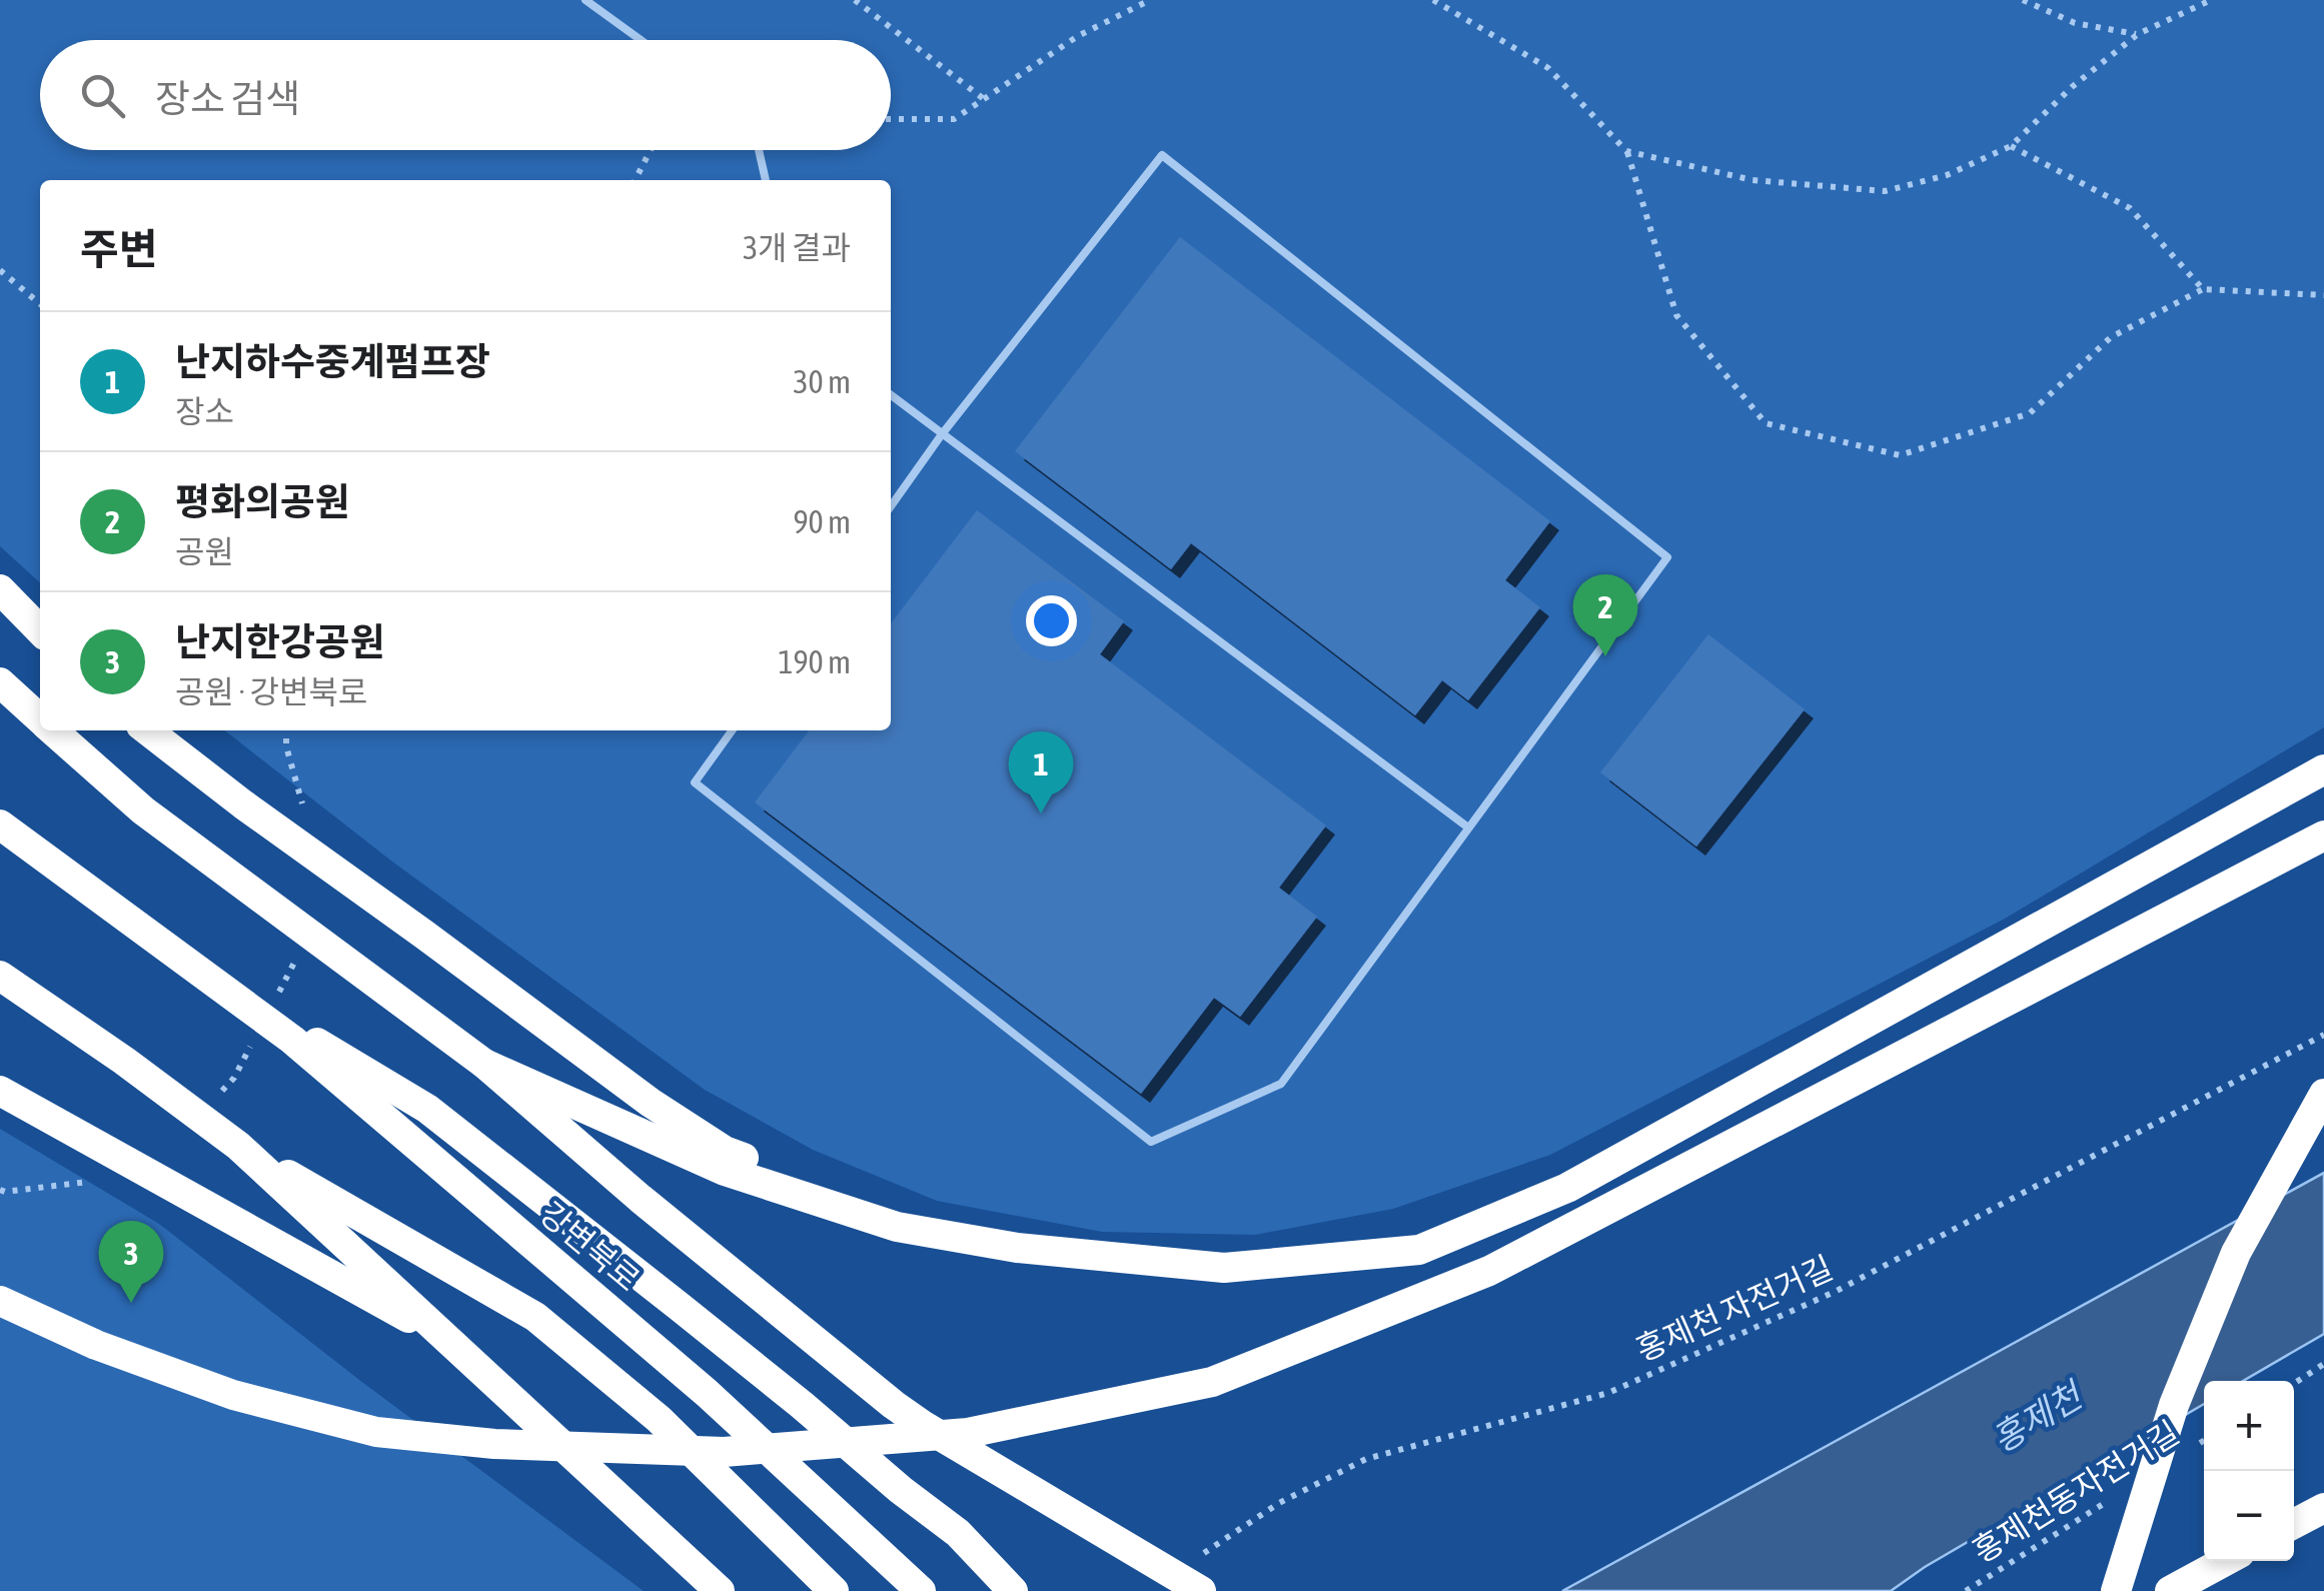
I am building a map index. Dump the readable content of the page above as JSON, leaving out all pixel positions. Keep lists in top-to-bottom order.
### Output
{
  "streets": {
    "highway": ["강변북로"],
    "path": ["홍제천 자전거길", "홍제천동자전거길"]
  },
  "water": ["홍제천"],
  "page": {
    "search": "장소 검색",
    "heading": ["주변", "3개 결과"],
    "list": [
      {
        "mark": "1",
        "name": "난지하수중계펌프장",
        "note": "장소",
        "value": "30 m"
      },
      {
        "mark": "2",
        "name": "평화의공원",
        "note": "공원",
        "value": "90 m"
      },
      {
        "mark": "3",
        "name": "난지한강공원",
        "note": "공원 · 강변북로",
        "value": "190 m"
      }
    ],
    "pins": ["2", "1", "3"],
    "map_buttons": ["+", "−"]
  }
}
